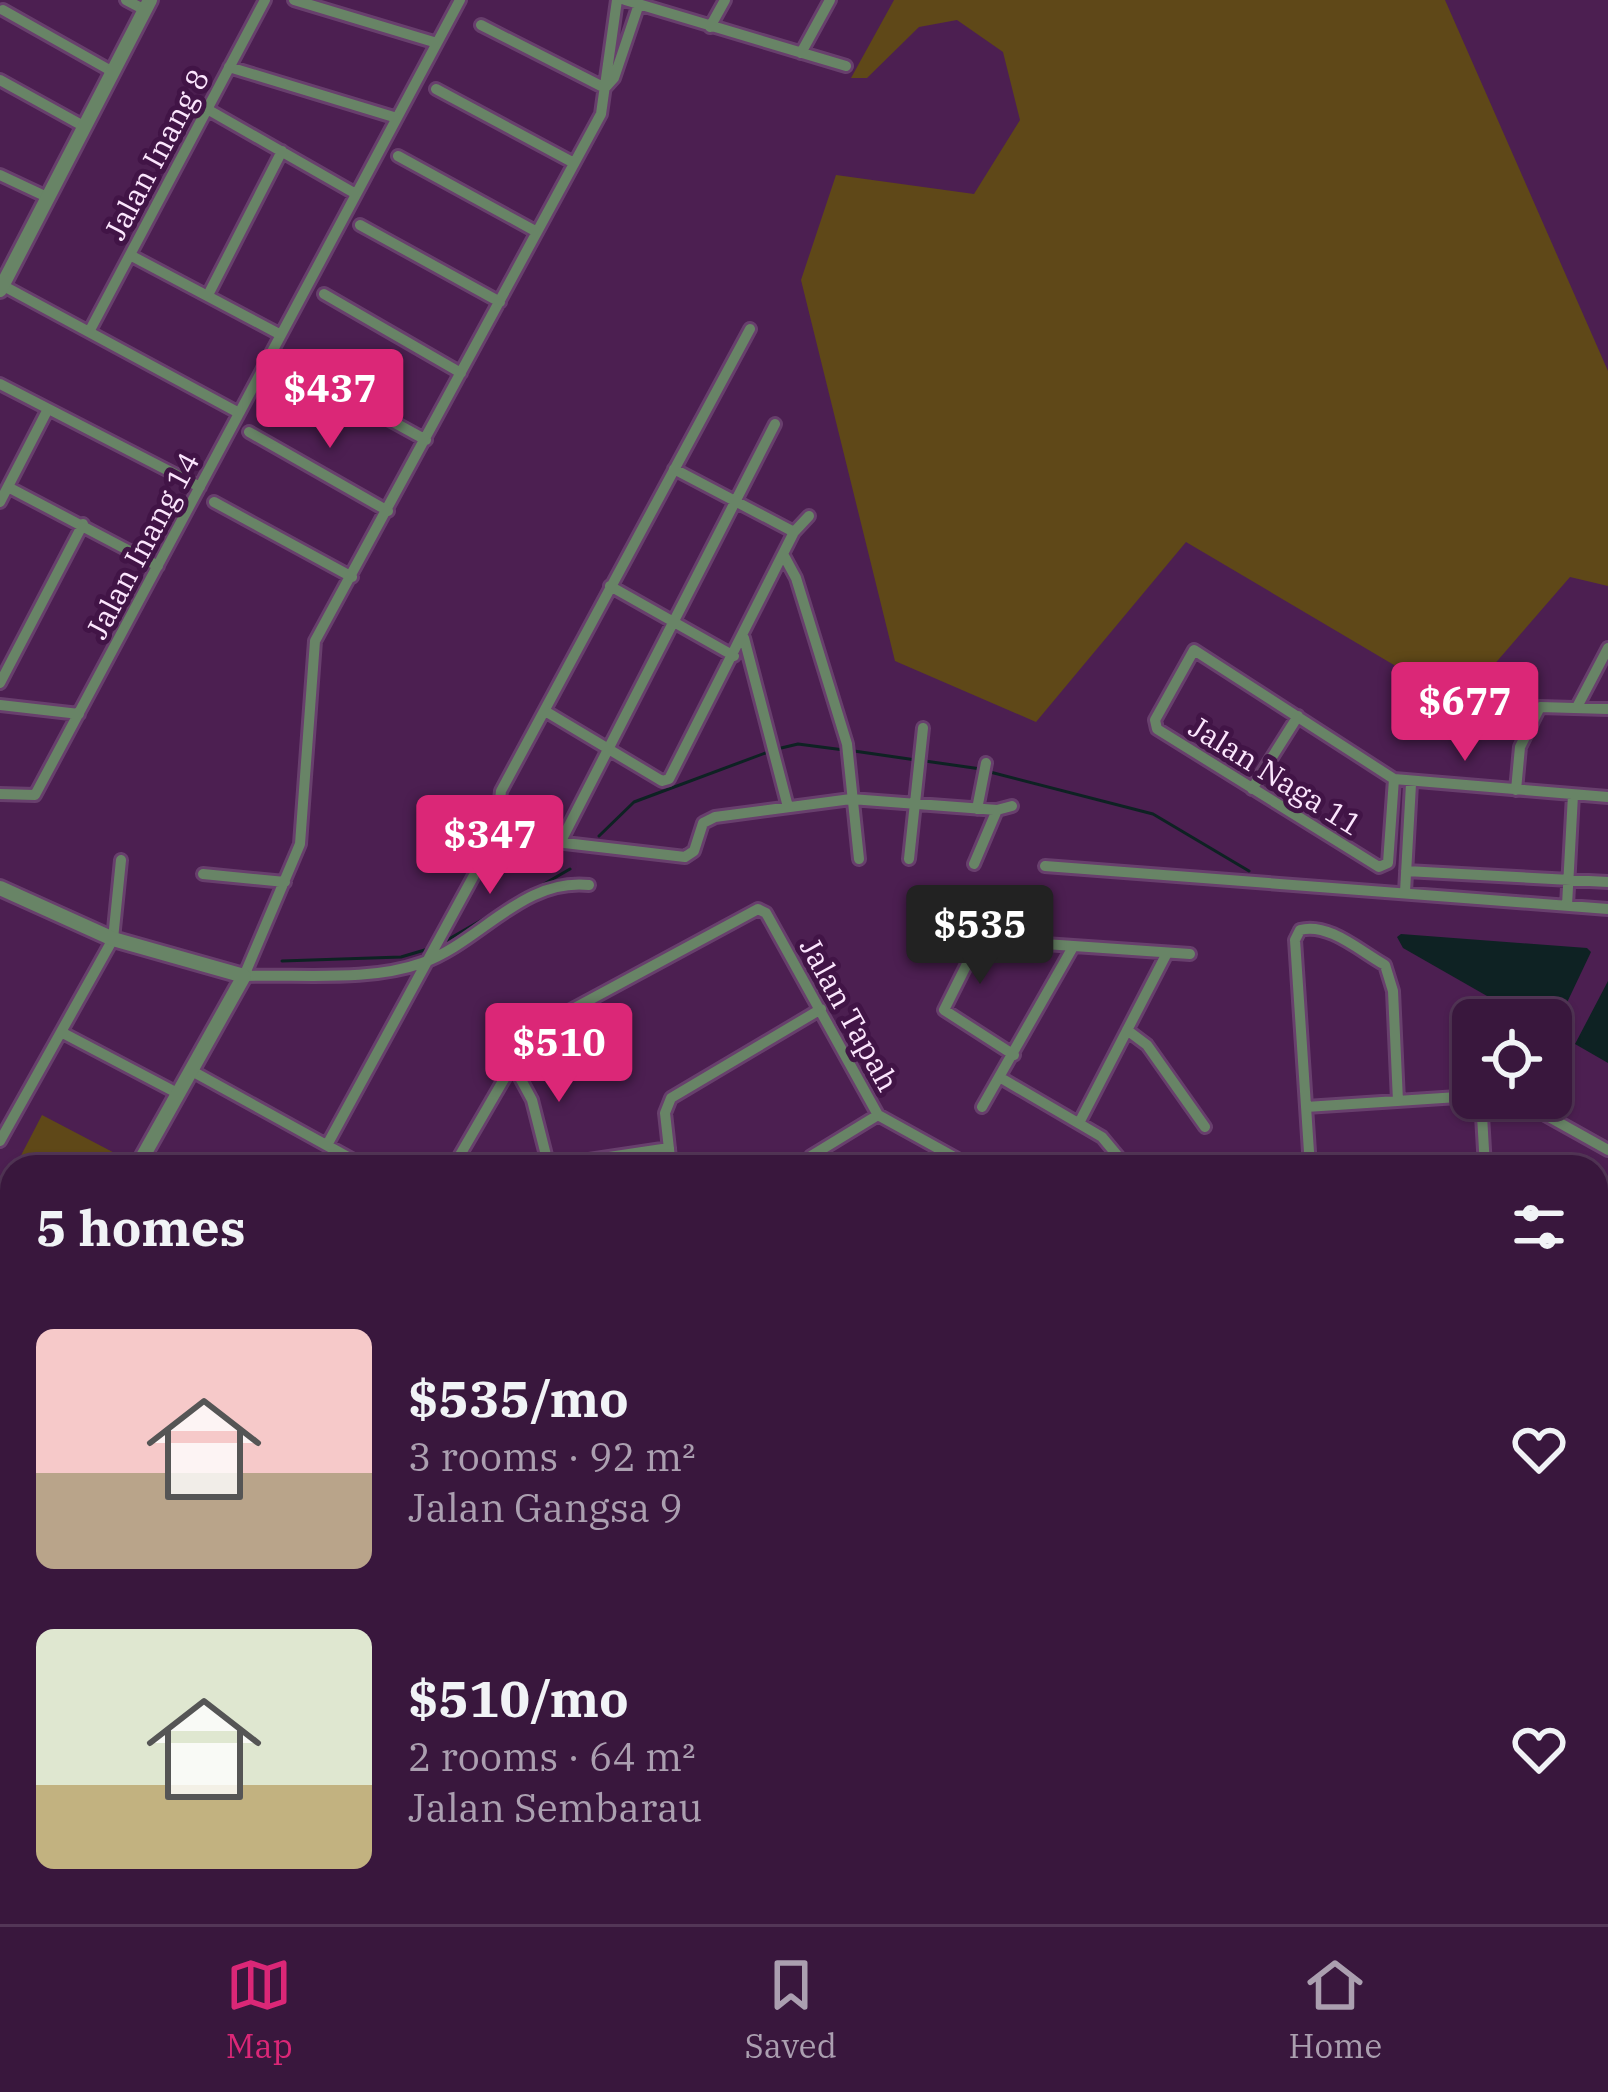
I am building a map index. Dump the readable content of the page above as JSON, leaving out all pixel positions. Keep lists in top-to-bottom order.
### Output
{
  "streets": {
    "street": [
      "Jalan Inang 8",
      "Jalan Inang 14",
      "Jalan Naga 11",
      "Jalan Tapah"
    ]
  },
  "page": {
    "price": [
      "$437",
      "$677",
      "$347",
      "$535",
      "$510"
    ],
    "heading": "5 homes",
    "list": [
      {
        "name": "$535/mo",
        "note": "3 rooms · 92 m² · Jalan Gangsa 9"
      },
      {
        "name": "$510/mo",
        "note": "2 rooms · 64 m² · Jalan Sembarau"
      }
    ],
    "tabs": ["Map", "Saved", "Home"]
  }
}
